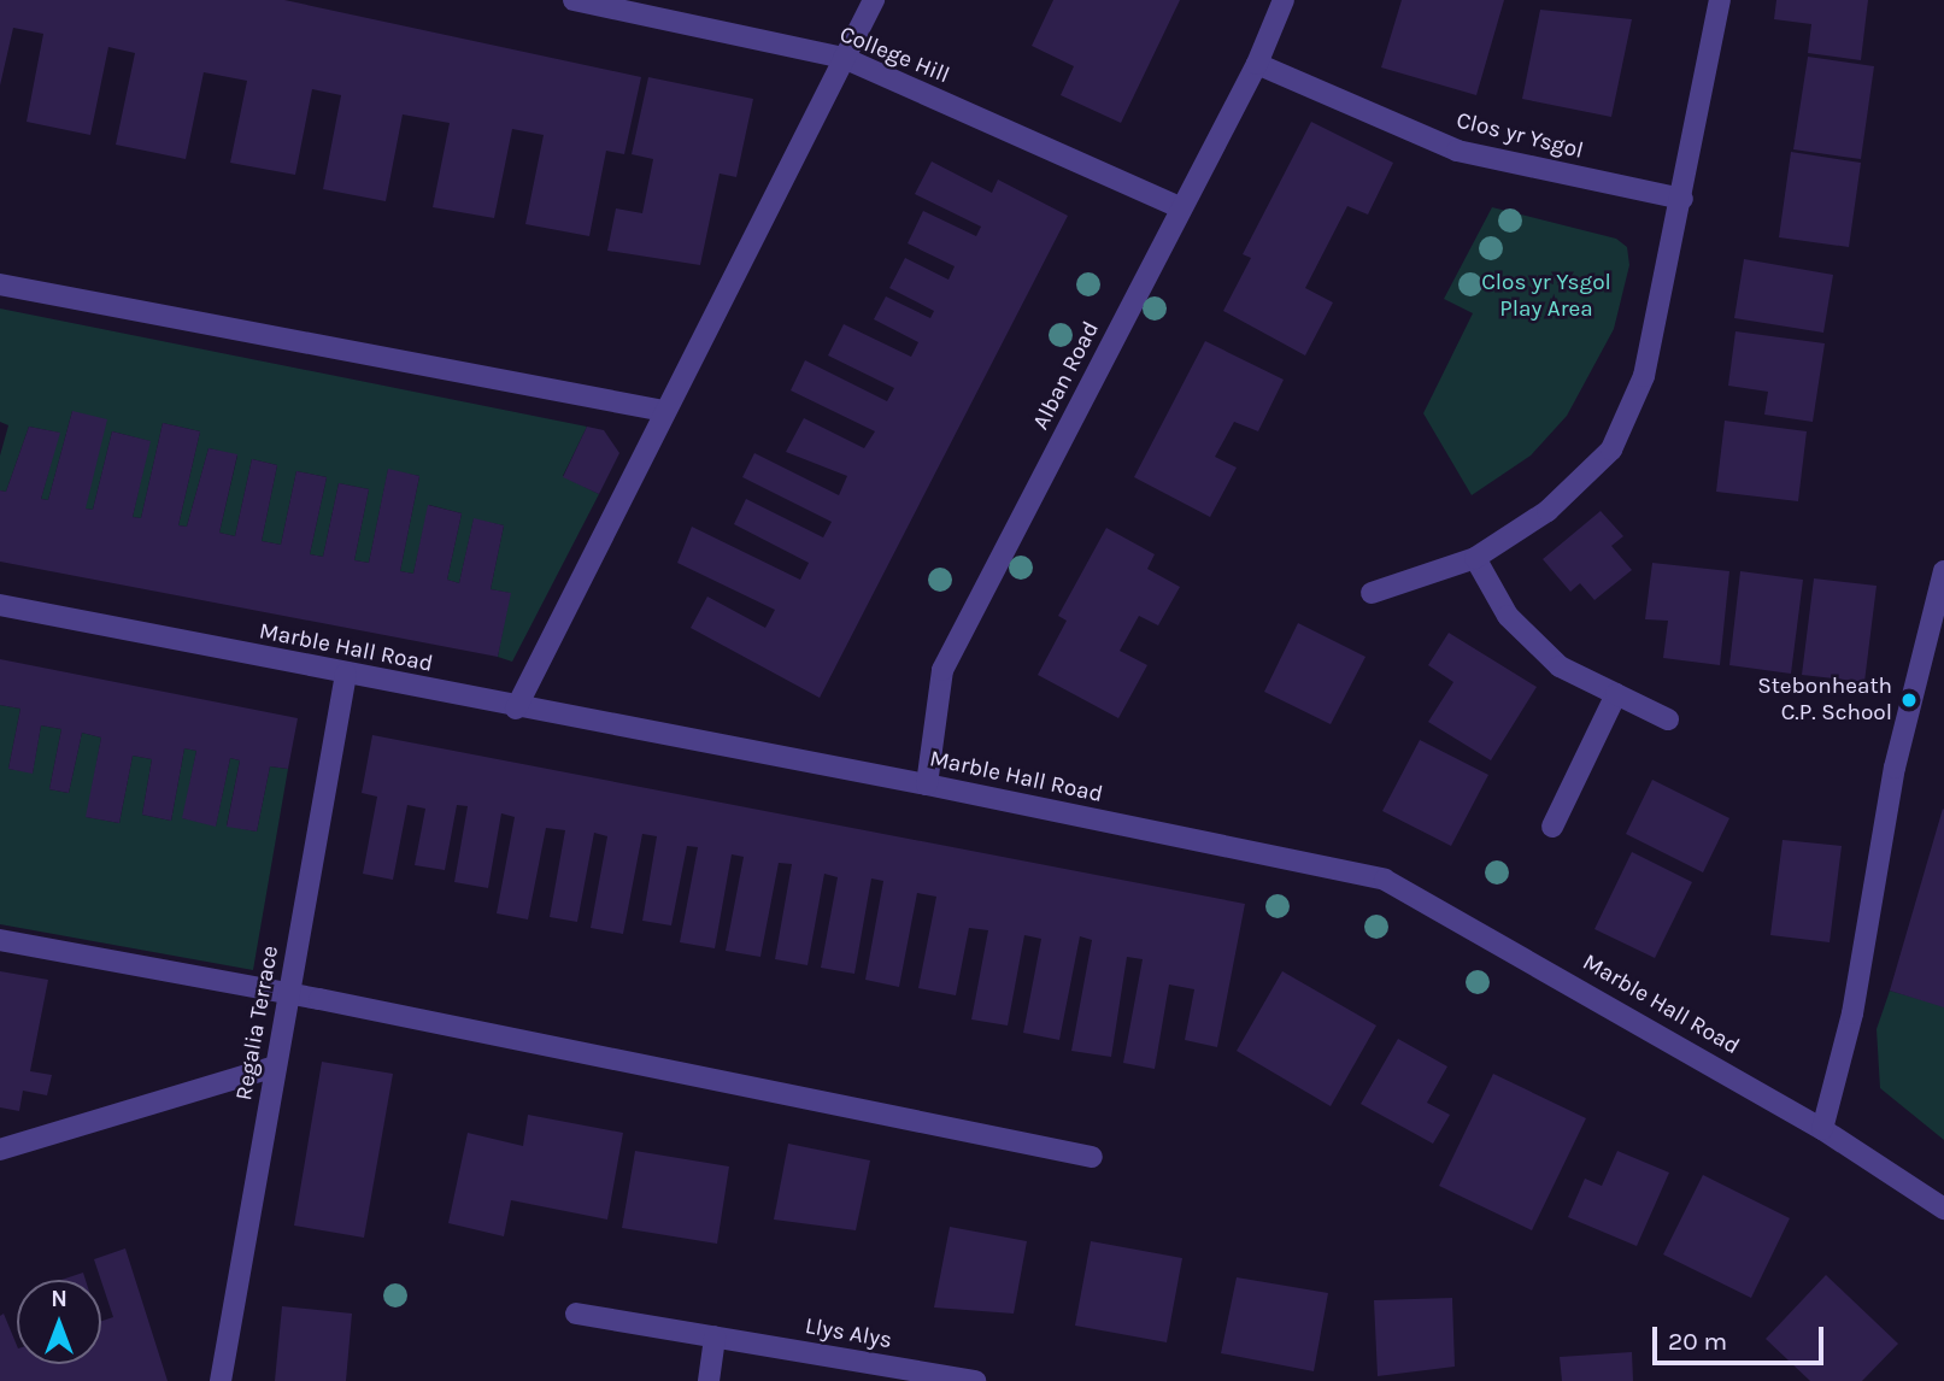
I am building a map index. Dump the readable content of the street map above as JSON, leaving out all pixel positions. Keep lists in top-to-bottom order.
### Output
{
  "streets": {
    "street": [
      "College Hill",
      "Clos yr Ysgol",
      "Alban Road",
      "Marble Hall Road",
      "Regalia Terrace",
      "Llys Alys"
    ]
  },
  "crossings": [
    ["College Hill", "Alban Road"],
    ["Clos yr Ysgol", "Alban Road"],
    ["Alban Road", "Marble Hall Road"],
    ["Marble Hall Road", "Regalia Terrace"]
  ],
  "parks": ["Clos yr Ysgol Play Area"],
  "places": ["Stebonheath C.P. School"],
  "scale_bar": "20 m",
  "north": "top"
}
